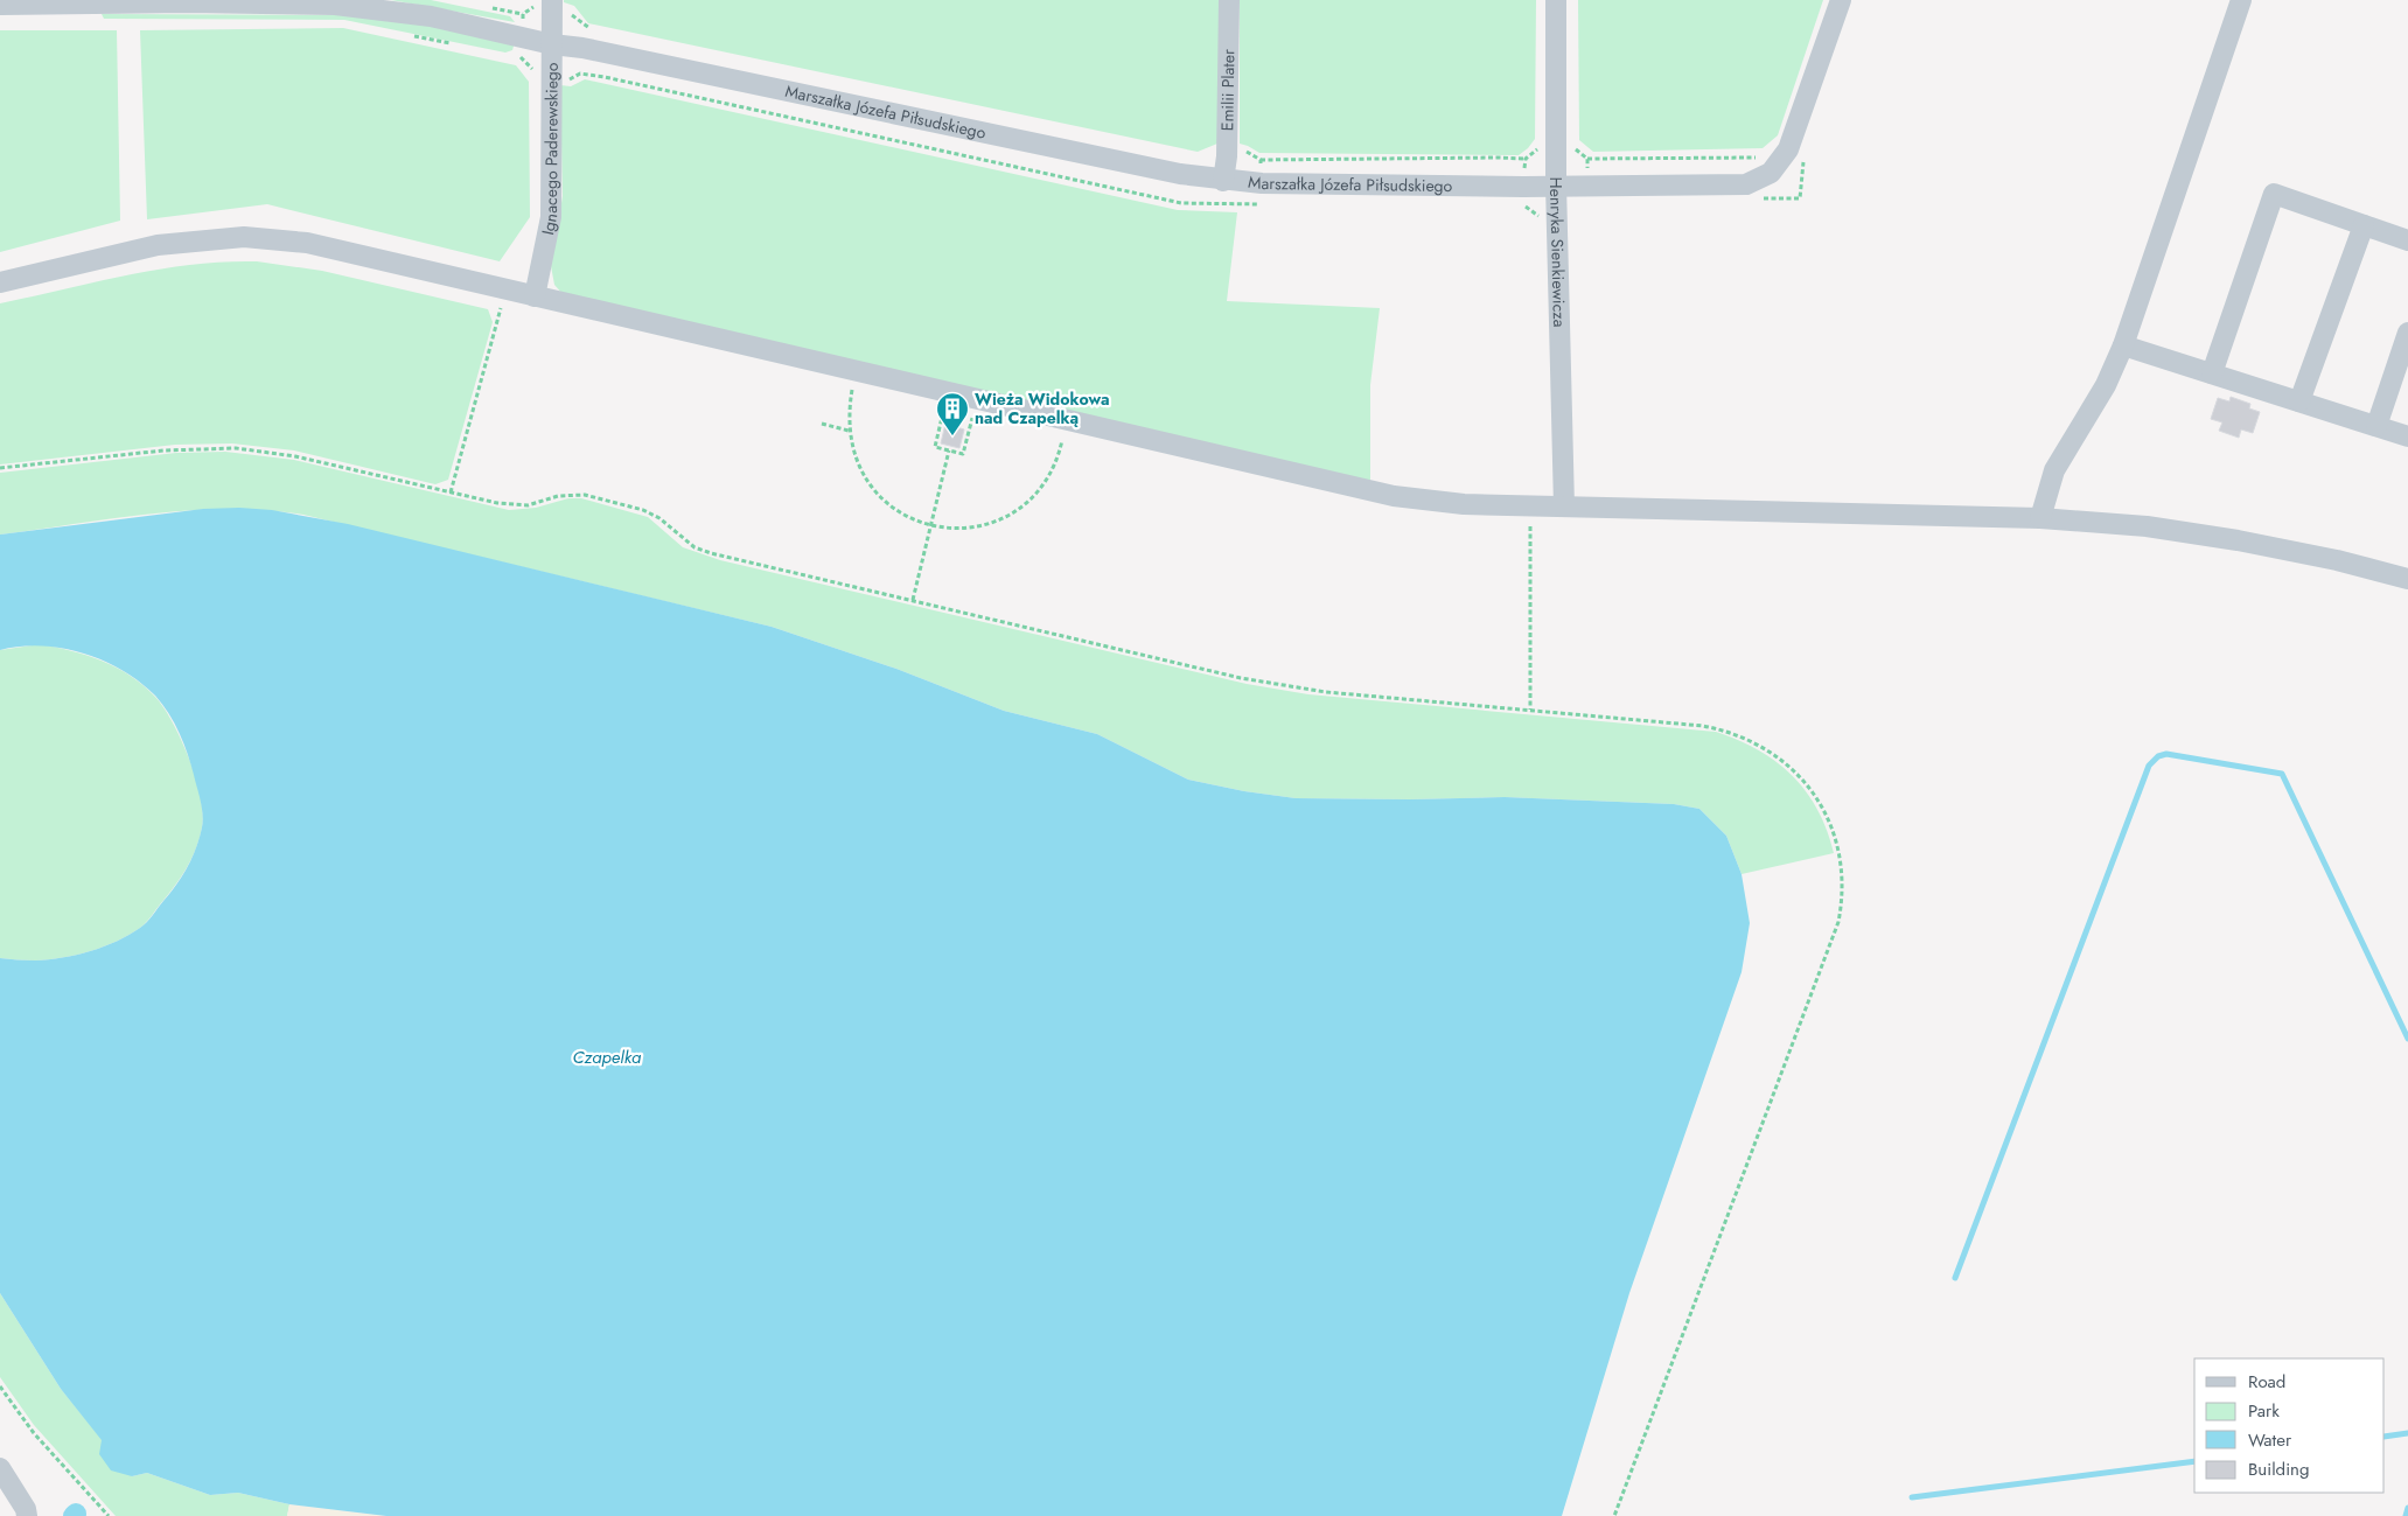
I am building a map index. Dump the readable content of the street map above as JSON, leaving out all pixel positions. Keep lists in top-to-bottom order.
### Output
{
  "streets": {
    "street": [
      "Emilii Plater",
      "Marszałka Józefa Piłsudskiego",
      "Ignacego Paderewskiego",
      "Henryka Sienkiewicza"
    ]
  },
  "crossings": [
    ["Emilii Plater", "Marszałka Józefa Piłsudskiego"],
    ["Marszałka Józefa Piłsudskiego", "Ignacego Paderewskiego"],
    ["Marszałka Józefa Piłsudskiego", "Henryka Sienkiewicza"]
  ],
  "water": ["Czapelka"],
  "places": {
    "building": ["Wieża Widokowa nad Czapelką"]
  },
  "legend": [
    "Road",
    "Park",
    "Water",
    "Building"
  ]
}
